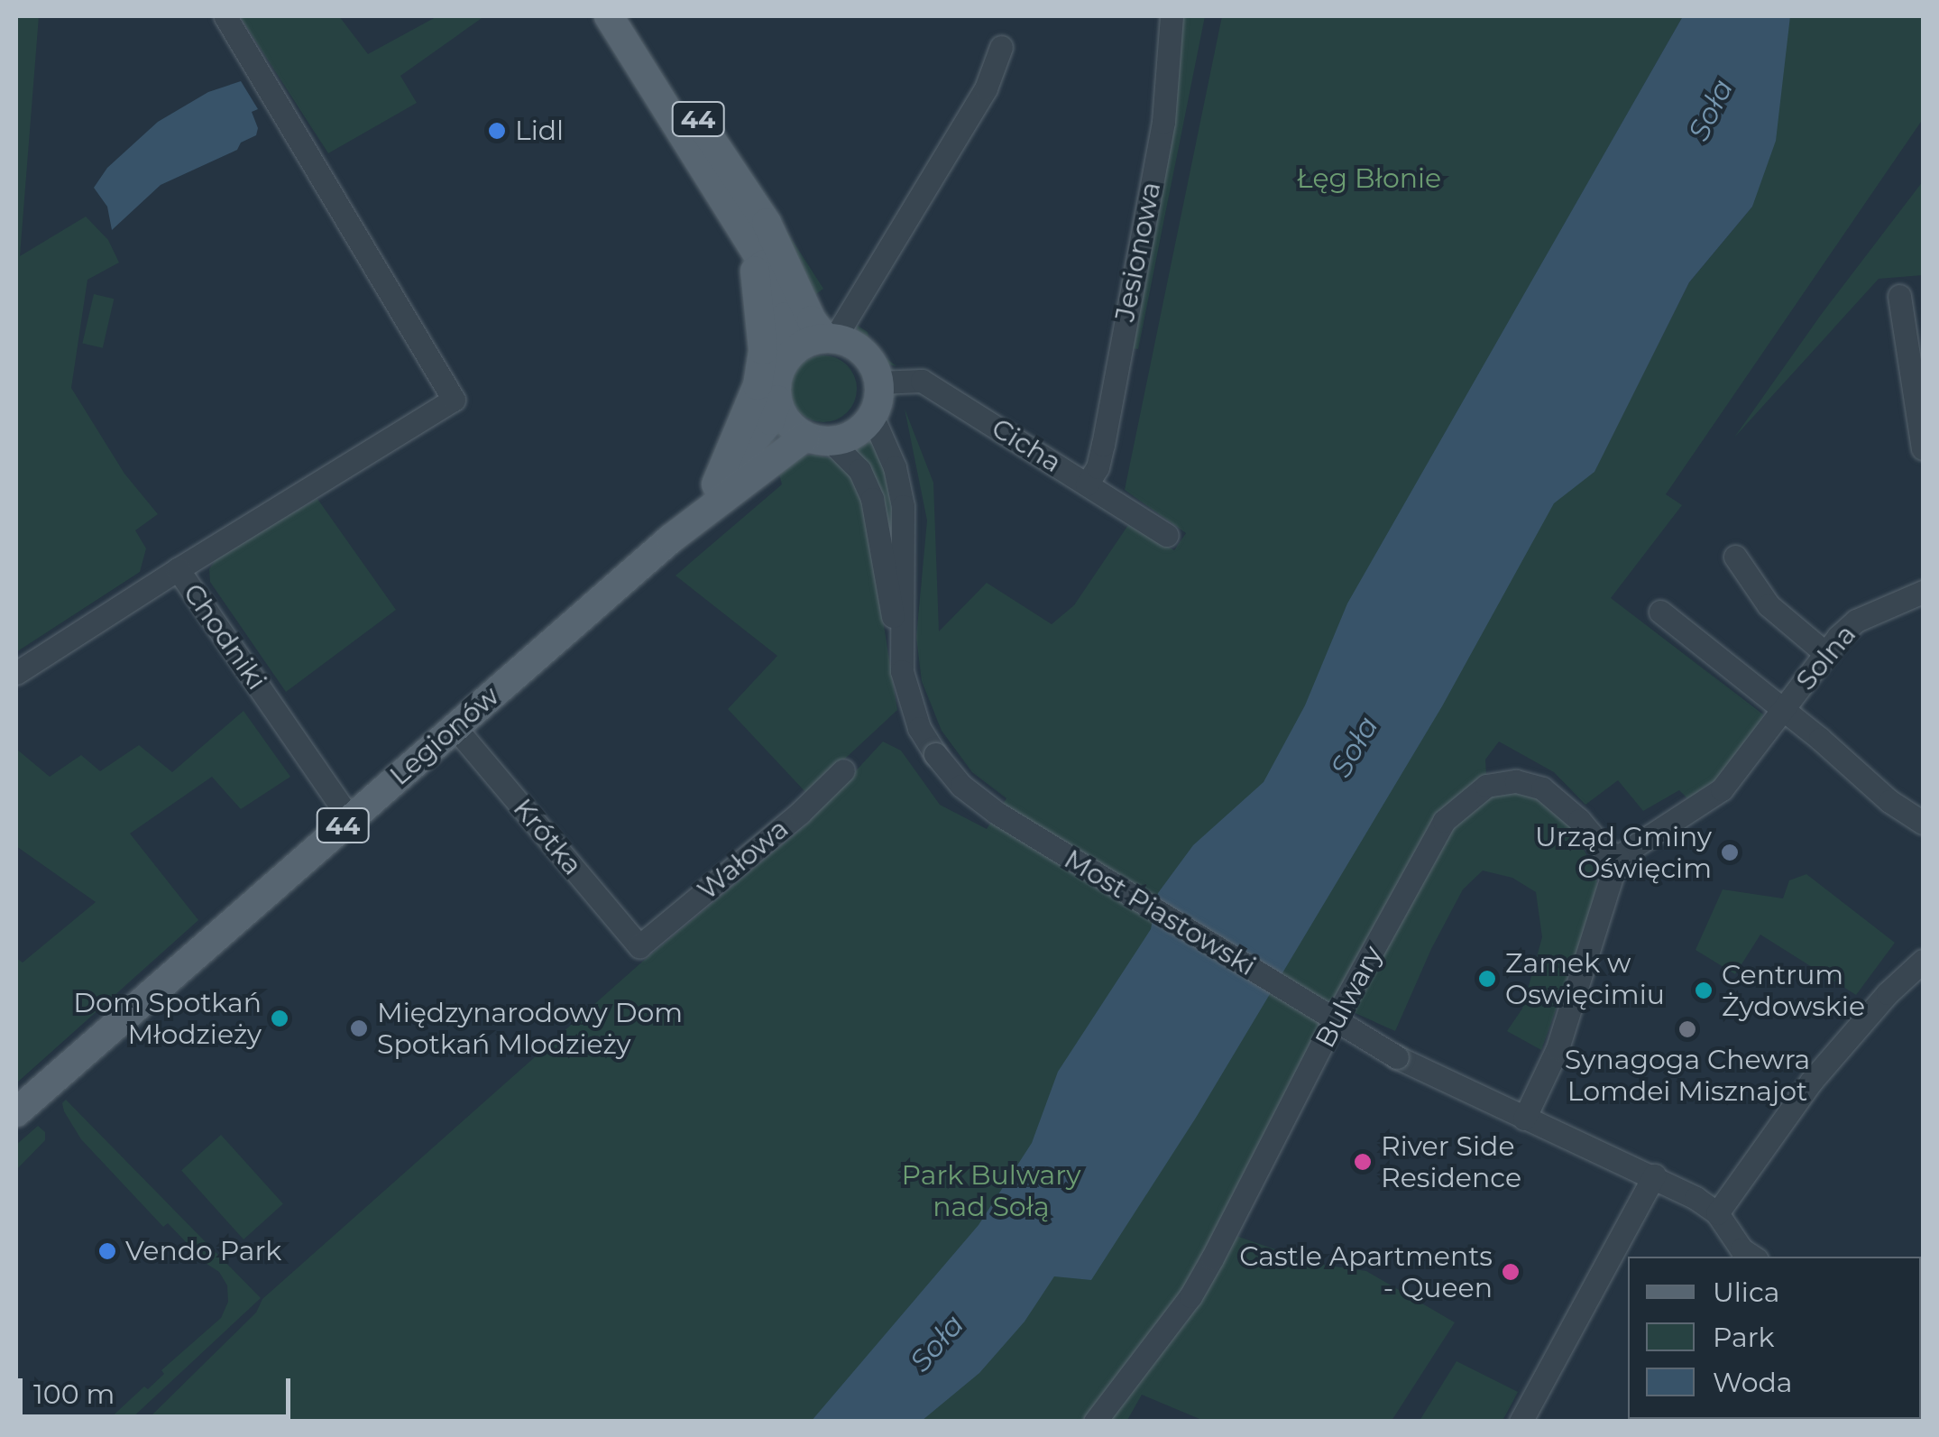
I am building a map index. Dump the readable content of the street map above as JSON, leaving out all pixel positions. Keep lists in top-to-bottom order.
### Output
{
  "streets": {
    "main road": ["44", "Legionów"],
    "street": [
      "Jesionowa",
      "Cicha",
      "Chodniki",
      "Solna",
      "Krótka",
      "Wałowa",
      "Most Piastowski",
      "Bulwary"
    ]
  },
  "crossings": [
    ["44", "Cicha"],
    ["44", "Legionów"],
    ["Jesionowa", "Cicha"],
    ["Cicha", "Legionów"],
    ["Chodniki", "Legionów"],
    ["Solna", "Bulwary"],
    ["Legionów", "Krótka"],
    ["Krótka", "Wałowa"]
  ],
  "water": ["Soła"],
  "parks": ["Łęg Błonie", "Park Bulwary nad Sołą"],
  "places": [
    "Lidl",
    "Urząd Gminy Oświęcim",
    "Zamek w Oswięcimiu",
    "Centrum Żydowskie",
    "Dom Spotkań Młodzieży",
    "Międzynarodowy Dom Spotkań Mlodzieży",
    "Synagoga Chewra Lomdei Misznajot",
    "River Side Residence",
    "Vendo Park",
    "Castle Apartments - Queen"
  ],
  "legend": ["Ulica", "Park", "Woda"],
  "scale_bar": "100 m"
}
